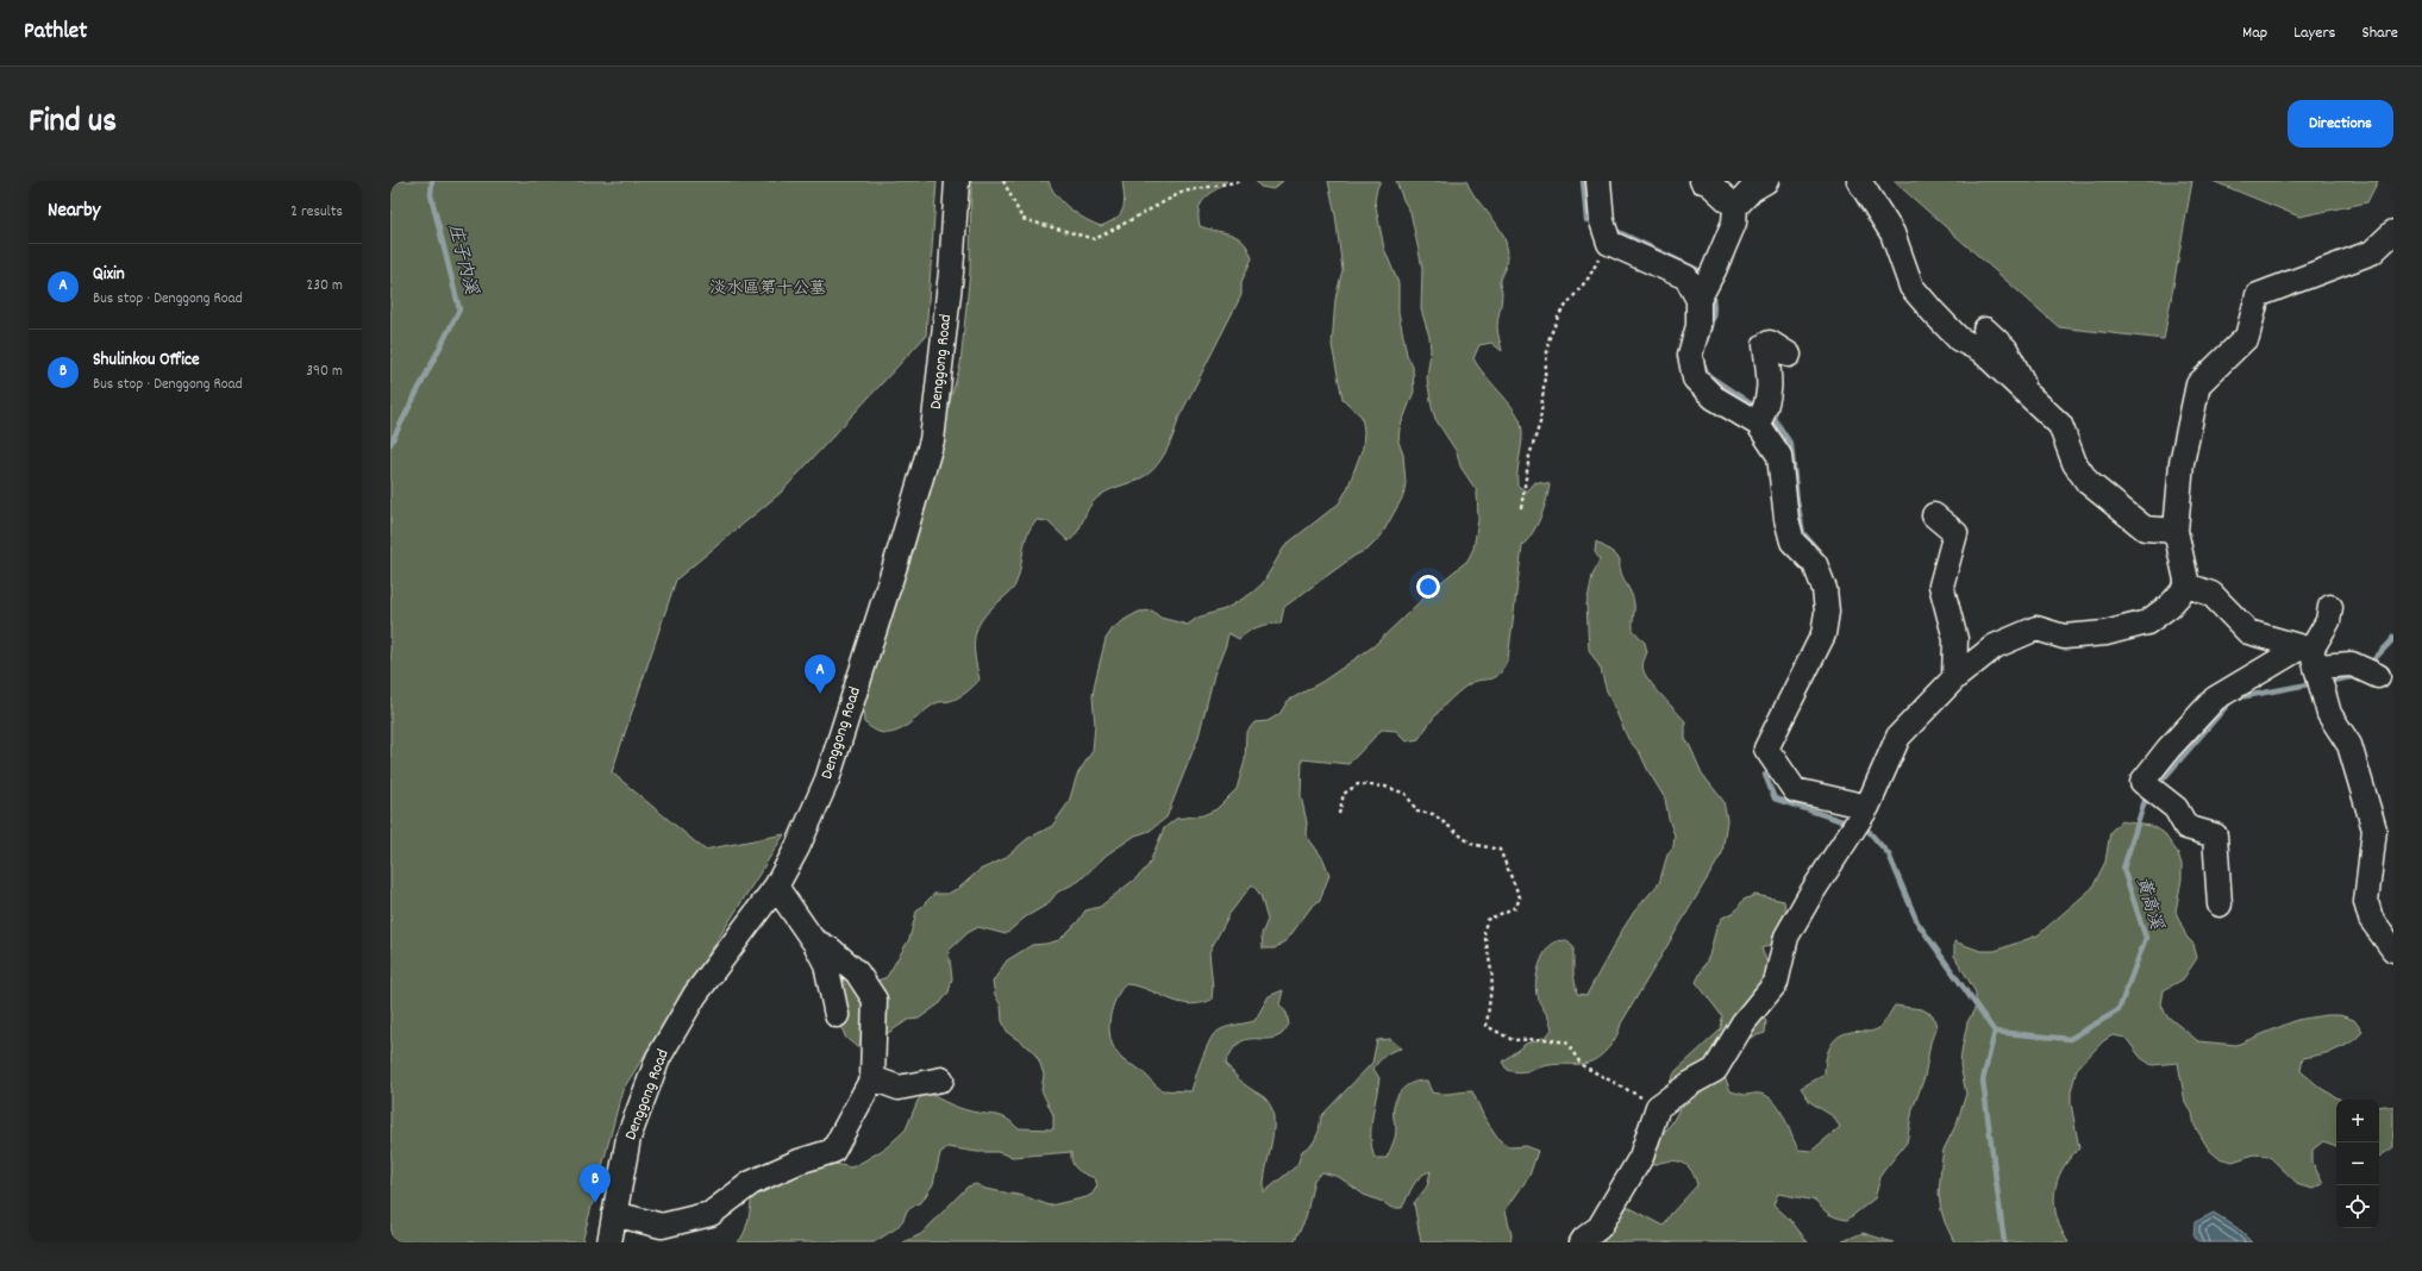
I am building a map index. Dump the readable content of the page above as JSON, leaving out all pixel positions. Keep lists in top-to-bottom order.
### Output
{
  "streets": {
    "street": ["Denggong Road"]
  },
  "water": ["庄子內溪", "黃高溪"],
  "parks": ["淡水區第十公墓"],
  "page": {
    "header": "Pathlet",
    "nav": ["Map", "Layers", "Share"],
    "title": "Find us",
    "buttons": "Directions",
    "heading": ["Nearby", "2 results"],
    "list": [
      {
        "mark": "A",
        "name": "Qixin",
        "note": "Bus stop · Denggong Road",
        "value": "230 m"
      },
      {
        "mark": "B",
        "name": "Shulinkou Office",
        "note": "Bus stop · Denggong Road",
        "value": "390 m"
      }
    ],
    "pins": ["A", "B"],
    "map_buttons": ["+", "−"]
  }
}
